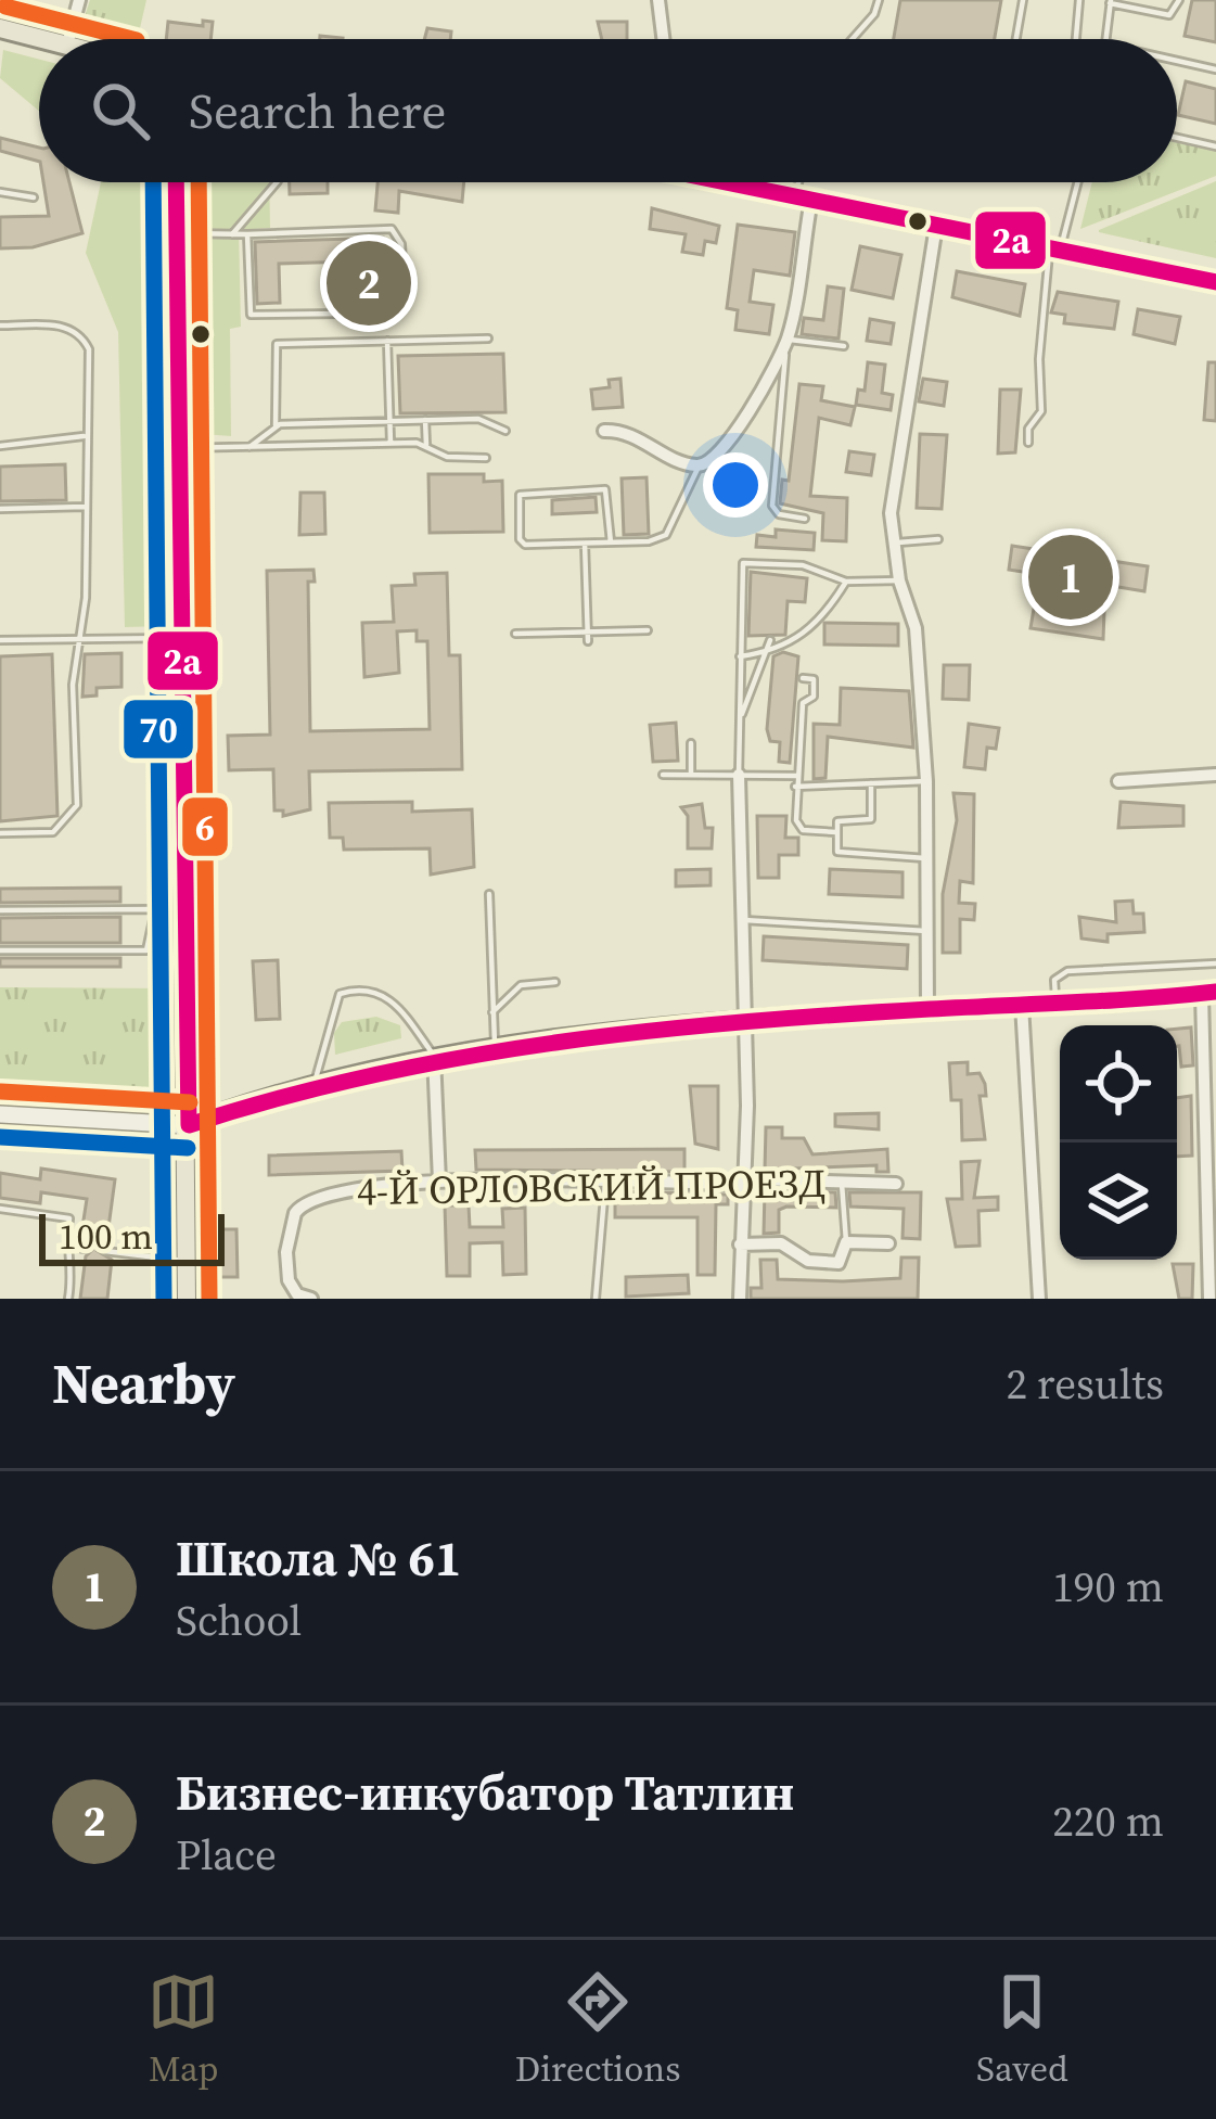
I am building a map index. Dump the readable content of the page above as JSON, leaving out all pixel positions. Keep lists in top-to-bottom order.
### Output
{
  "streets": {
    "street": ["4-Й ОРЛОВСКИЙ ПРОЕЗД"]
  },
  "lines": ["transit line 6", "transit line 2а", "transit line 70"],
  "scale_bar": "100 m",
  "page": {
    "search": "Search here",
    "pins": ["2", "1"],
    "scale": "100 m",
    "heading": ["Nearby", "2 results"],
    "list": [
      {
        "mark": "1",
        "name": "Школа № 61",
        "note": "School",
        "value": "190 m"
      },
      {
        "mark": "2",
        "name": "Бизнес-инкубатор Татлин",
        "note": "Place",
        "value": "220 m"
      }
    ],
    "nav": ["Map", "Directions", "Saved"]
  }
}
